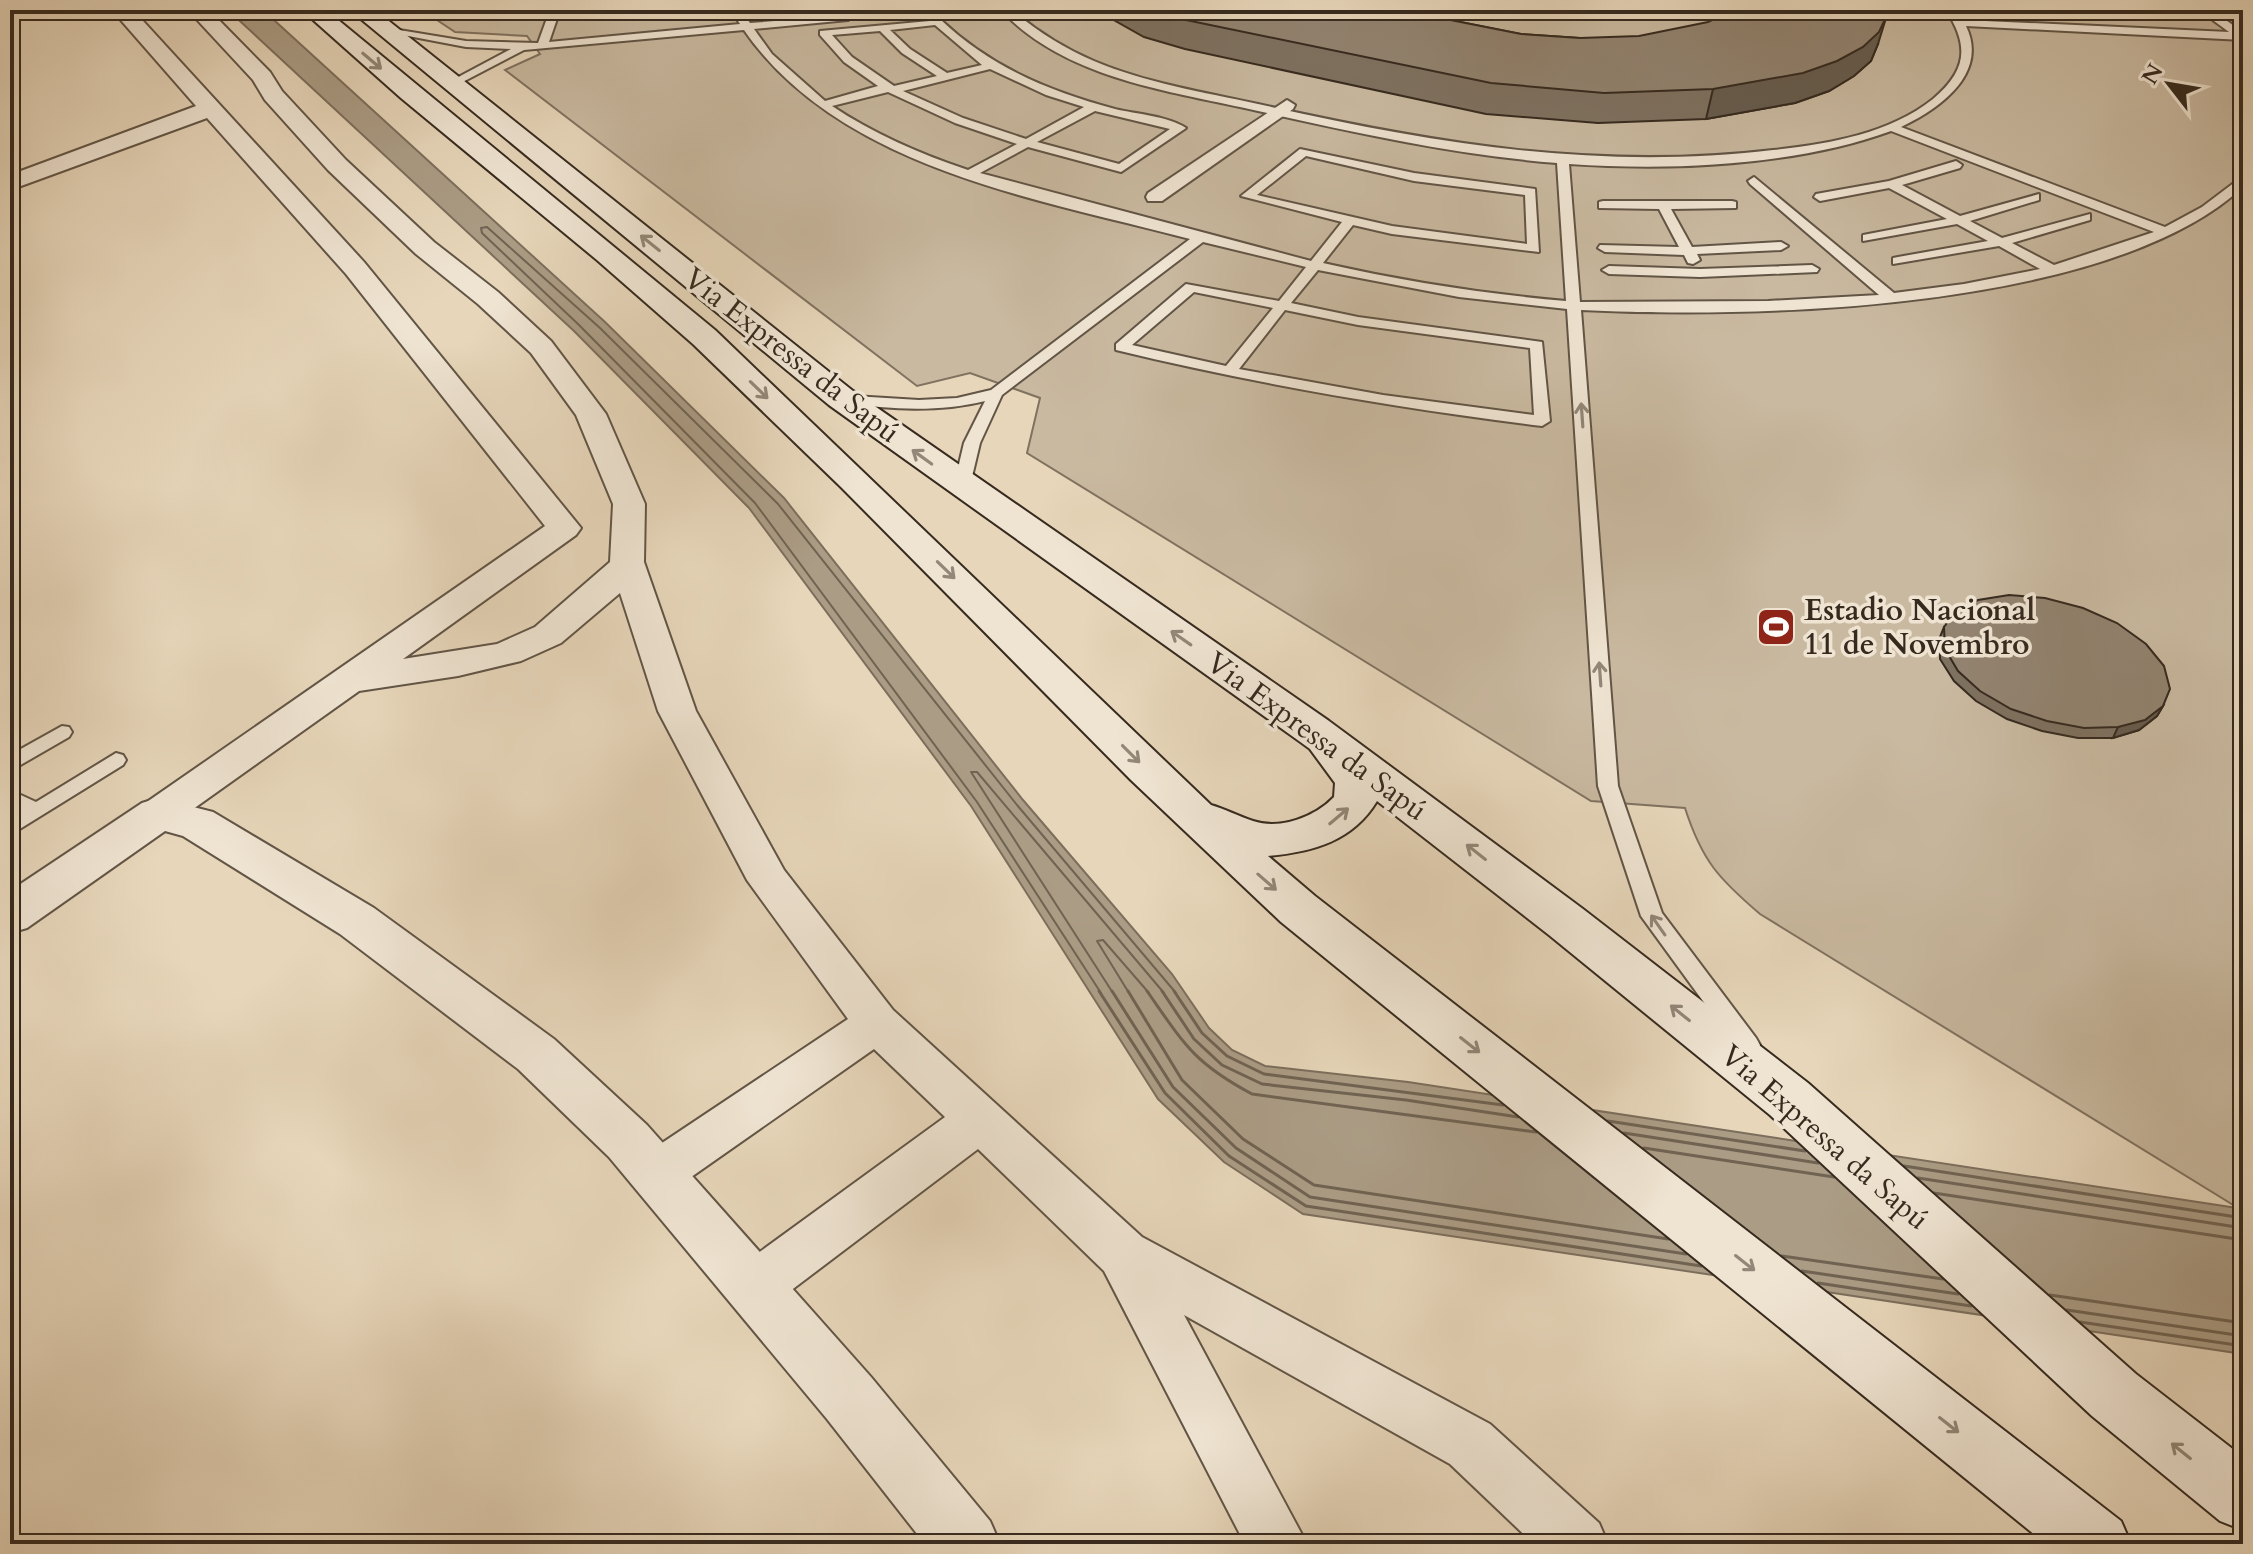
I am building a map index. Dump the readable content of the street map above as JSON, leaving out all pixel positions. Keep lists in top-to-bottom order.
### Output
{
  "streets": {
    "main road": ["Via Expressa da Sapú"]
  },
  "places": {
    "sports": ["Estadio Nacional 11 de Novembro"]
  },
  "north": "top left"
}
